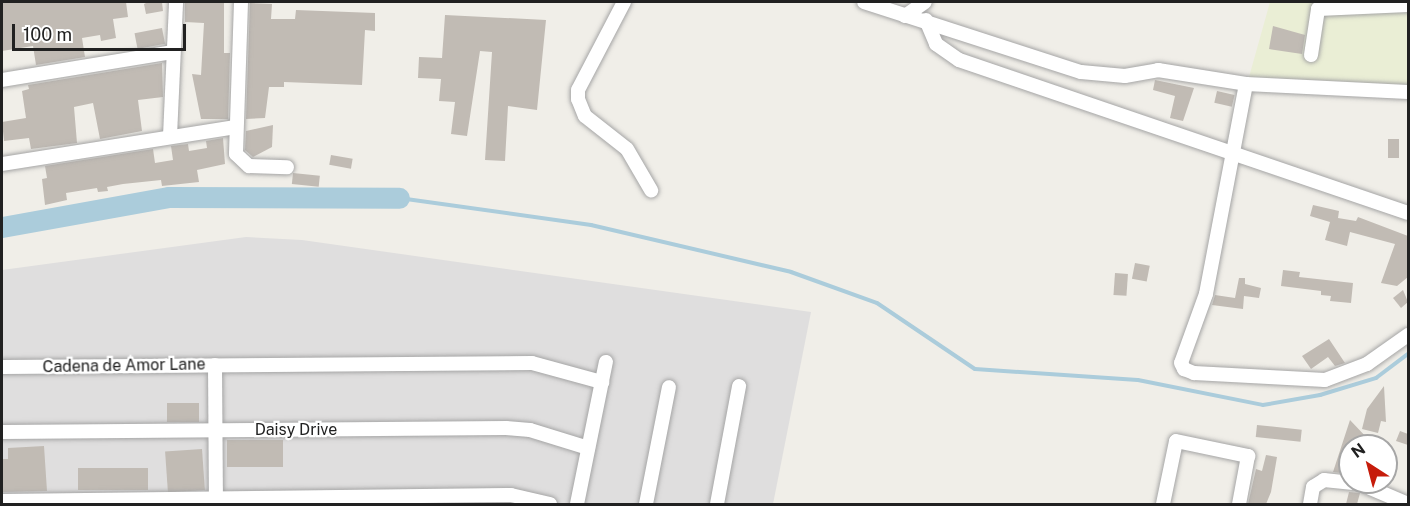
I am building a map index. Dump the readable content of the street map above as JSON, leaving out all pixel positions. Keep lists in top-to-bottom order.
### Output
{
  "streets": {
    "street": ["Cadena de Amor Lane", "Daisy Drive"]
  },
  "crossings": [
    ["Cadena de Amor Lane", "Daisy Drive"]
  ],
  "scale_bar": "100 m",
  "north": "top left"
}
